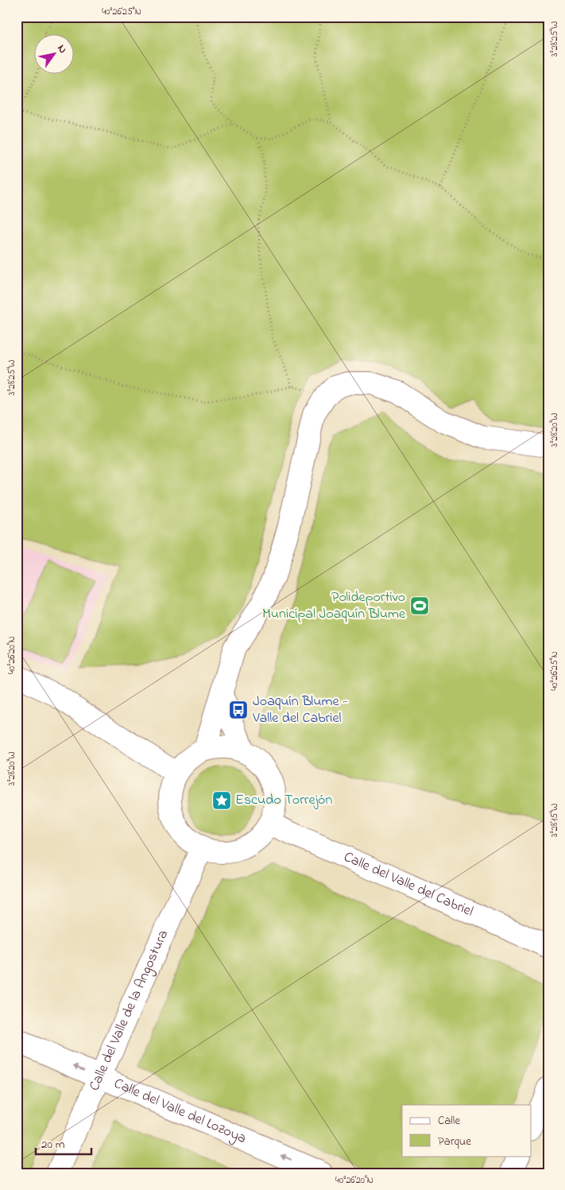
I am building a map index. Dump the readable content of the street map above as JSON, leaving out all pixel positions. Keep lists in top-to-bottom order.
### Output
{
  "streets": {
    "street": ["Calle del Valle del Cabriel", "Calle del Valle de la Angostura", "Calle del Valle del Lozoya"]
  },
  "crossings": [
    ["Calle del Valle del Cabriel", "Calle del Valle de la Angostura"],
    ["Calle del Valle de la Angostura", "Calle del Valle del Lozoya"]
  ],
  "one_way": ["Calle del Valle del Lozoya"],
  "places": {
    "sports": ["Polideportivo Municipal Joaquín Blume"],
    "bus stop": ["Joaquín Blume - Valle del Cabriel"],
    "place": ["Escudo Torrejón"]
  },
  "legend": ["Calle", "Parque"],
  "scale_bar": "20 m",
  "north": "top right",
  "coordinates": [
    "40°26'25\"N",
    "3°28'25\"W",
    "3°28'20\"W",
    "40°26'20\"N",
    "3°28'15\"W"
  ]
}
